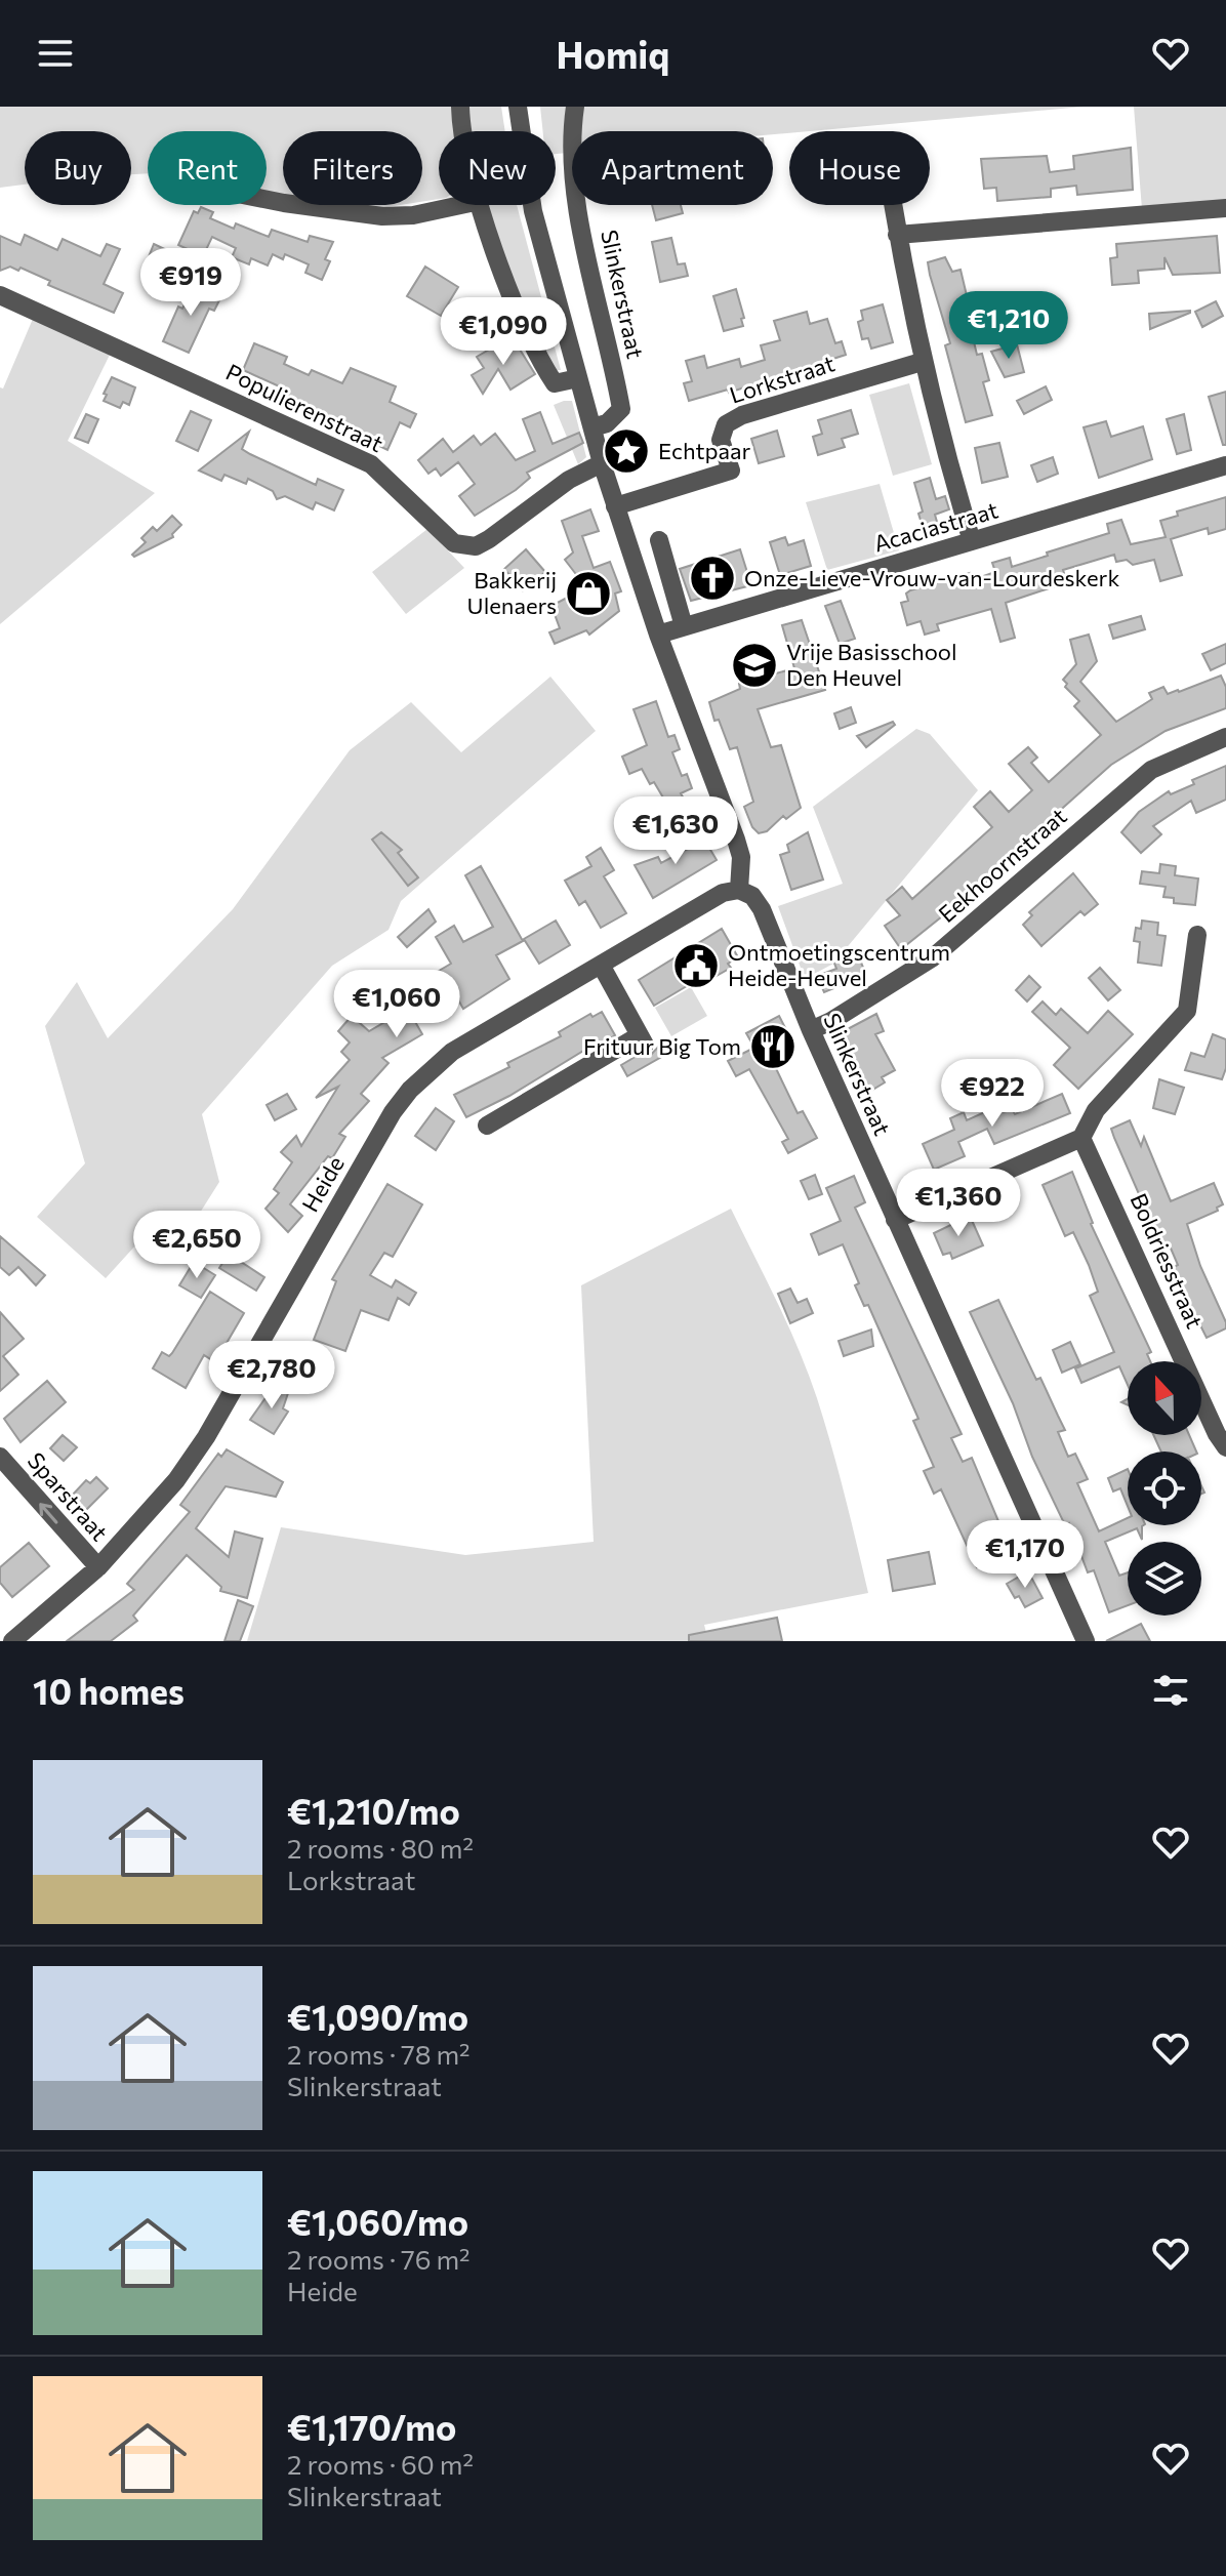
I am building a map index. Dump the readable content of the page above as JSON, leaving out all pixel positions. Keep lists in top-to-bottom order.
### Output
{
  "streets": {
    "street": [
      "Slinkerstraat",
      "Lorkstraat",
      "Populierenstraat",
      "Acaciastraat",
      "Eekhoornstraat",
      "Heide",
      "Boldriesstraat",
      "Sparstraat"
    ]
  },
  "crossings": [
    ["Slinkerstraat", "Eekhoornstraat"],
    ["Slinkerstraat", "Heide"],
    ["Heide", "Sparstraat"]
  ],
  "one_way": ["Sparstraat"],
  "places": {
    "place": ["Echtpaar"],
    "church": ["Onze-Lieve-Vrouw-van-Lourdeskerk"],
    "shop": ["Bakkerij Ulenaers"],
    "school or university": ["Vrije Basisschool Den Heuvel"],
    "public building": ["Ontmoetingscentrum Heide-Heuvel"],
    "restaurant": ["Frituur Big Tom"]
  },
  "north": "top",
  "page": {
    "header": "Homiq",
    "chip": [
      "Buy",
      "Rent",
      "Filters",
      "New",
      "Apartment",
      "House"
    ],
    "price": [
      "€919",
      "€1,210",
      "€1,090",
      "€1,630",
      "€1,060",
      "€922",
      "€1,360",
      "€2,650",
      "€2,780",
      "€1,170"
    ],
    "heading": "10 homes",
    "list": [
      {
        "name": "€1,210/mo",
        "note": "2 rooms · 80 m² · Lorkstraat"
      },
      {
        "name": "€1,090/mo",
        "note": "2 rooms · 78 m² · Slinkerstraat"
      },
      {
        "name": "€1,060/mo",
        "note": "2 rooms · 76 m² · Heide"
      },
      {
        "name": "€1,170/mo",
        "note": "2 rooms · 60 m² · Slinkerstraat"
      }
    ]
  }
}
